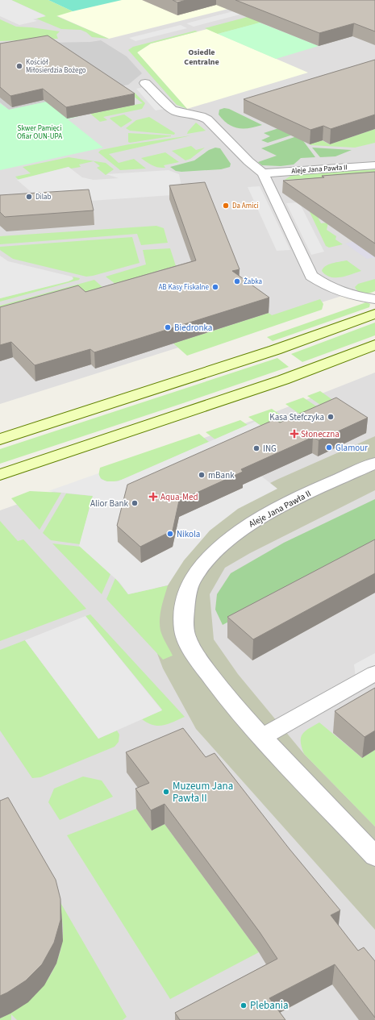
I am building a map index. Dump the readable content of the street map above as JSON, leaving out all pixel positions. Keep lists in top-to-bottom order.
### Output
{
  "streets": {
    "street": ["Aleje Jana Pawła II"]
  },
  "districts": ["Osiedle Centralne"],
  "parks": ["Skwer Pamięci Ofiar OUN-UPA"],
  "places": {
    "other": [
      "Kościół Miłosierdzia Bożego",
      "Dilab",
      "Da Amici",
      "Żabka",
      "AB Kasy Fiskalne",
      "Biedronka",
      "Kasa Stefczyka",
      "Glamour",
      "ING",
      "mBank",
      "Alior Bank",
      "Nikola",
      "Muzeum Jana Pawła II",
      "Plebania"
    ],
    "health": ["Słoneczna", "Aqua-Med"]
  }
}
